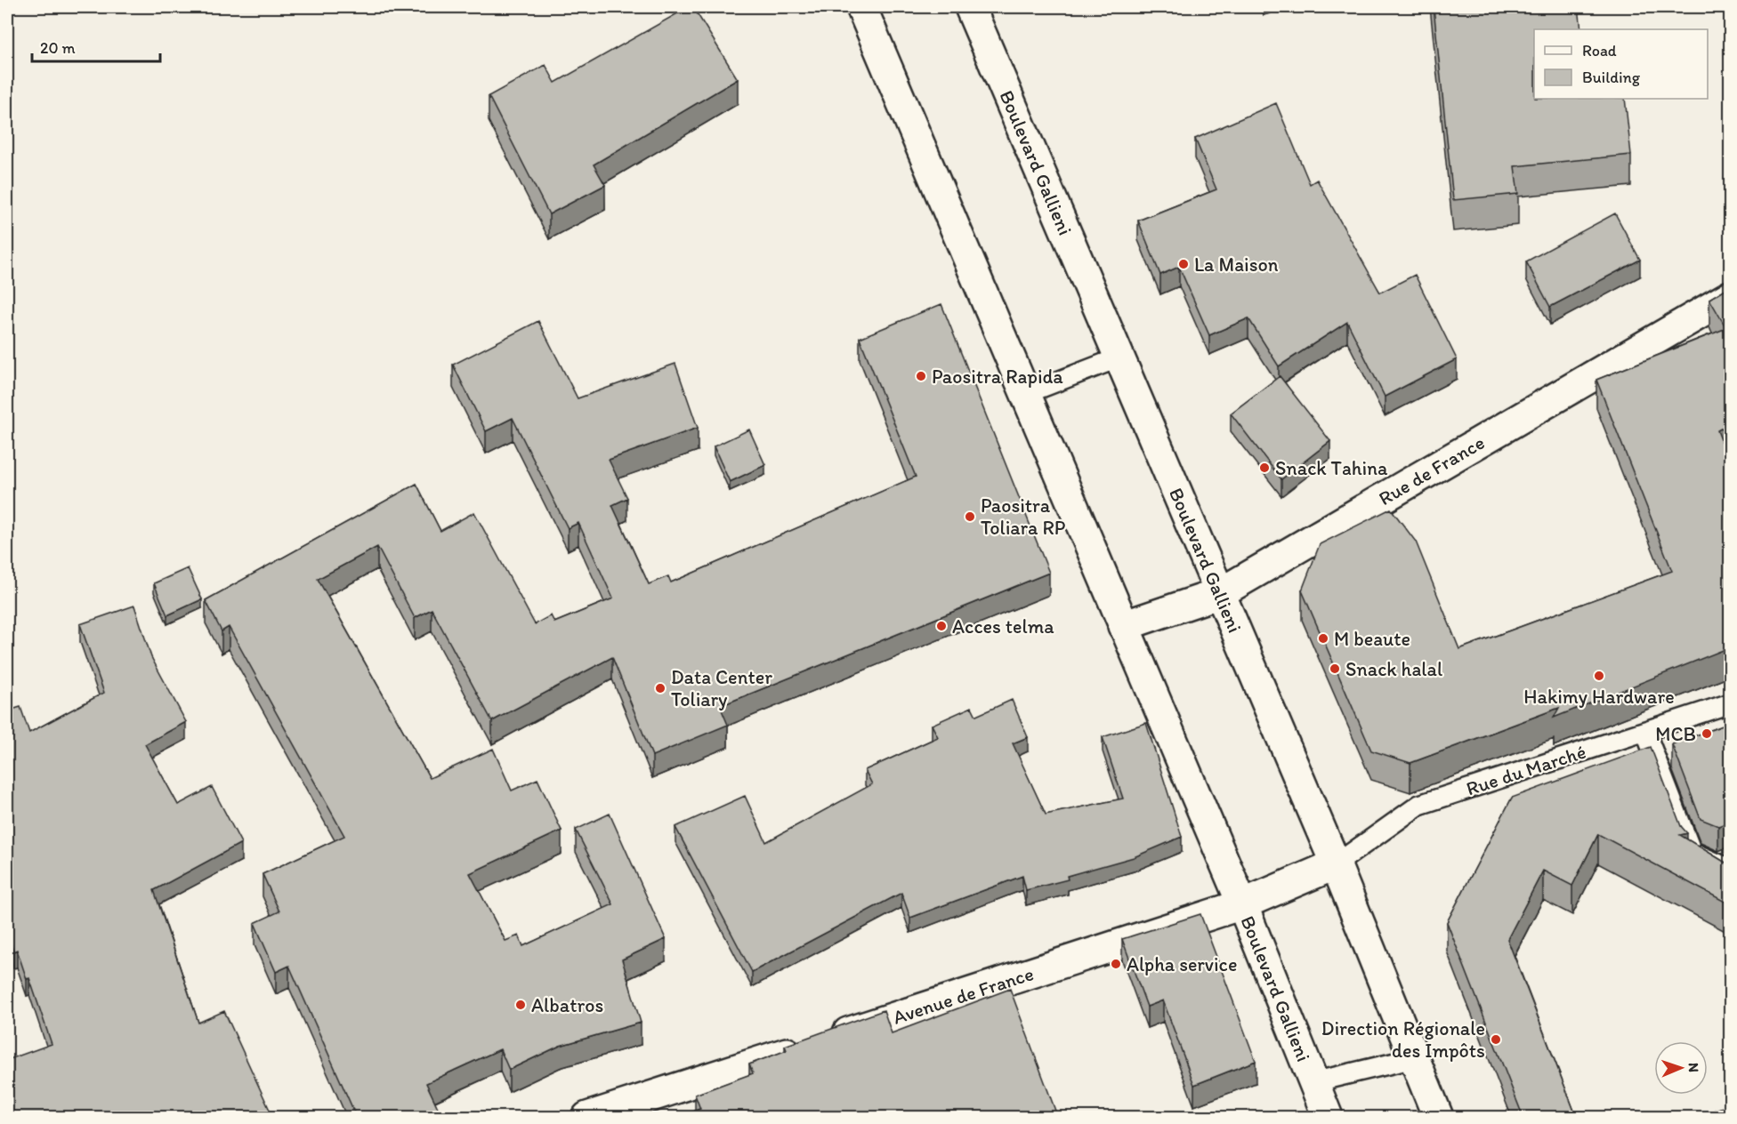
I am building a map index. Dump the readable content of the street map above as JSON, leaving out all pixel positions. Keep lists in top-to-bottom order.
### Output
{
  "streets": {
    "main road": ["Boulevard Gallieni", "Rue de France", "Avenue de France"],
    "lane": ["Rue du Marché"]
  },
  "crossings": [
    ["Boulevard Gallieni", "Rue de France"],
    ["Boulevard Gallieni", "Rue du Marché"],
    ["Boulevard Gallieni", "Avenue de France"],
    ["Rue du Marché", "Avenue de France"]
  ],
  "places": [
    "La Maison",
    "Paositra Rapida",
    "Snack Tahina",
    "Paositra Toliara RP",
    "Acces telma",
    "M beaute",
    "Snack halal",
    "Hakimy Hardware",
    "Data Center Toliary",
    "MCB",
    "Alpha service",
    "Albatros",
    "Direction Régionale des Impôts"
  ],
  "legend": ["Road", "Building"],
  "scale_bar": "20 m",
  "north": "right"
}
